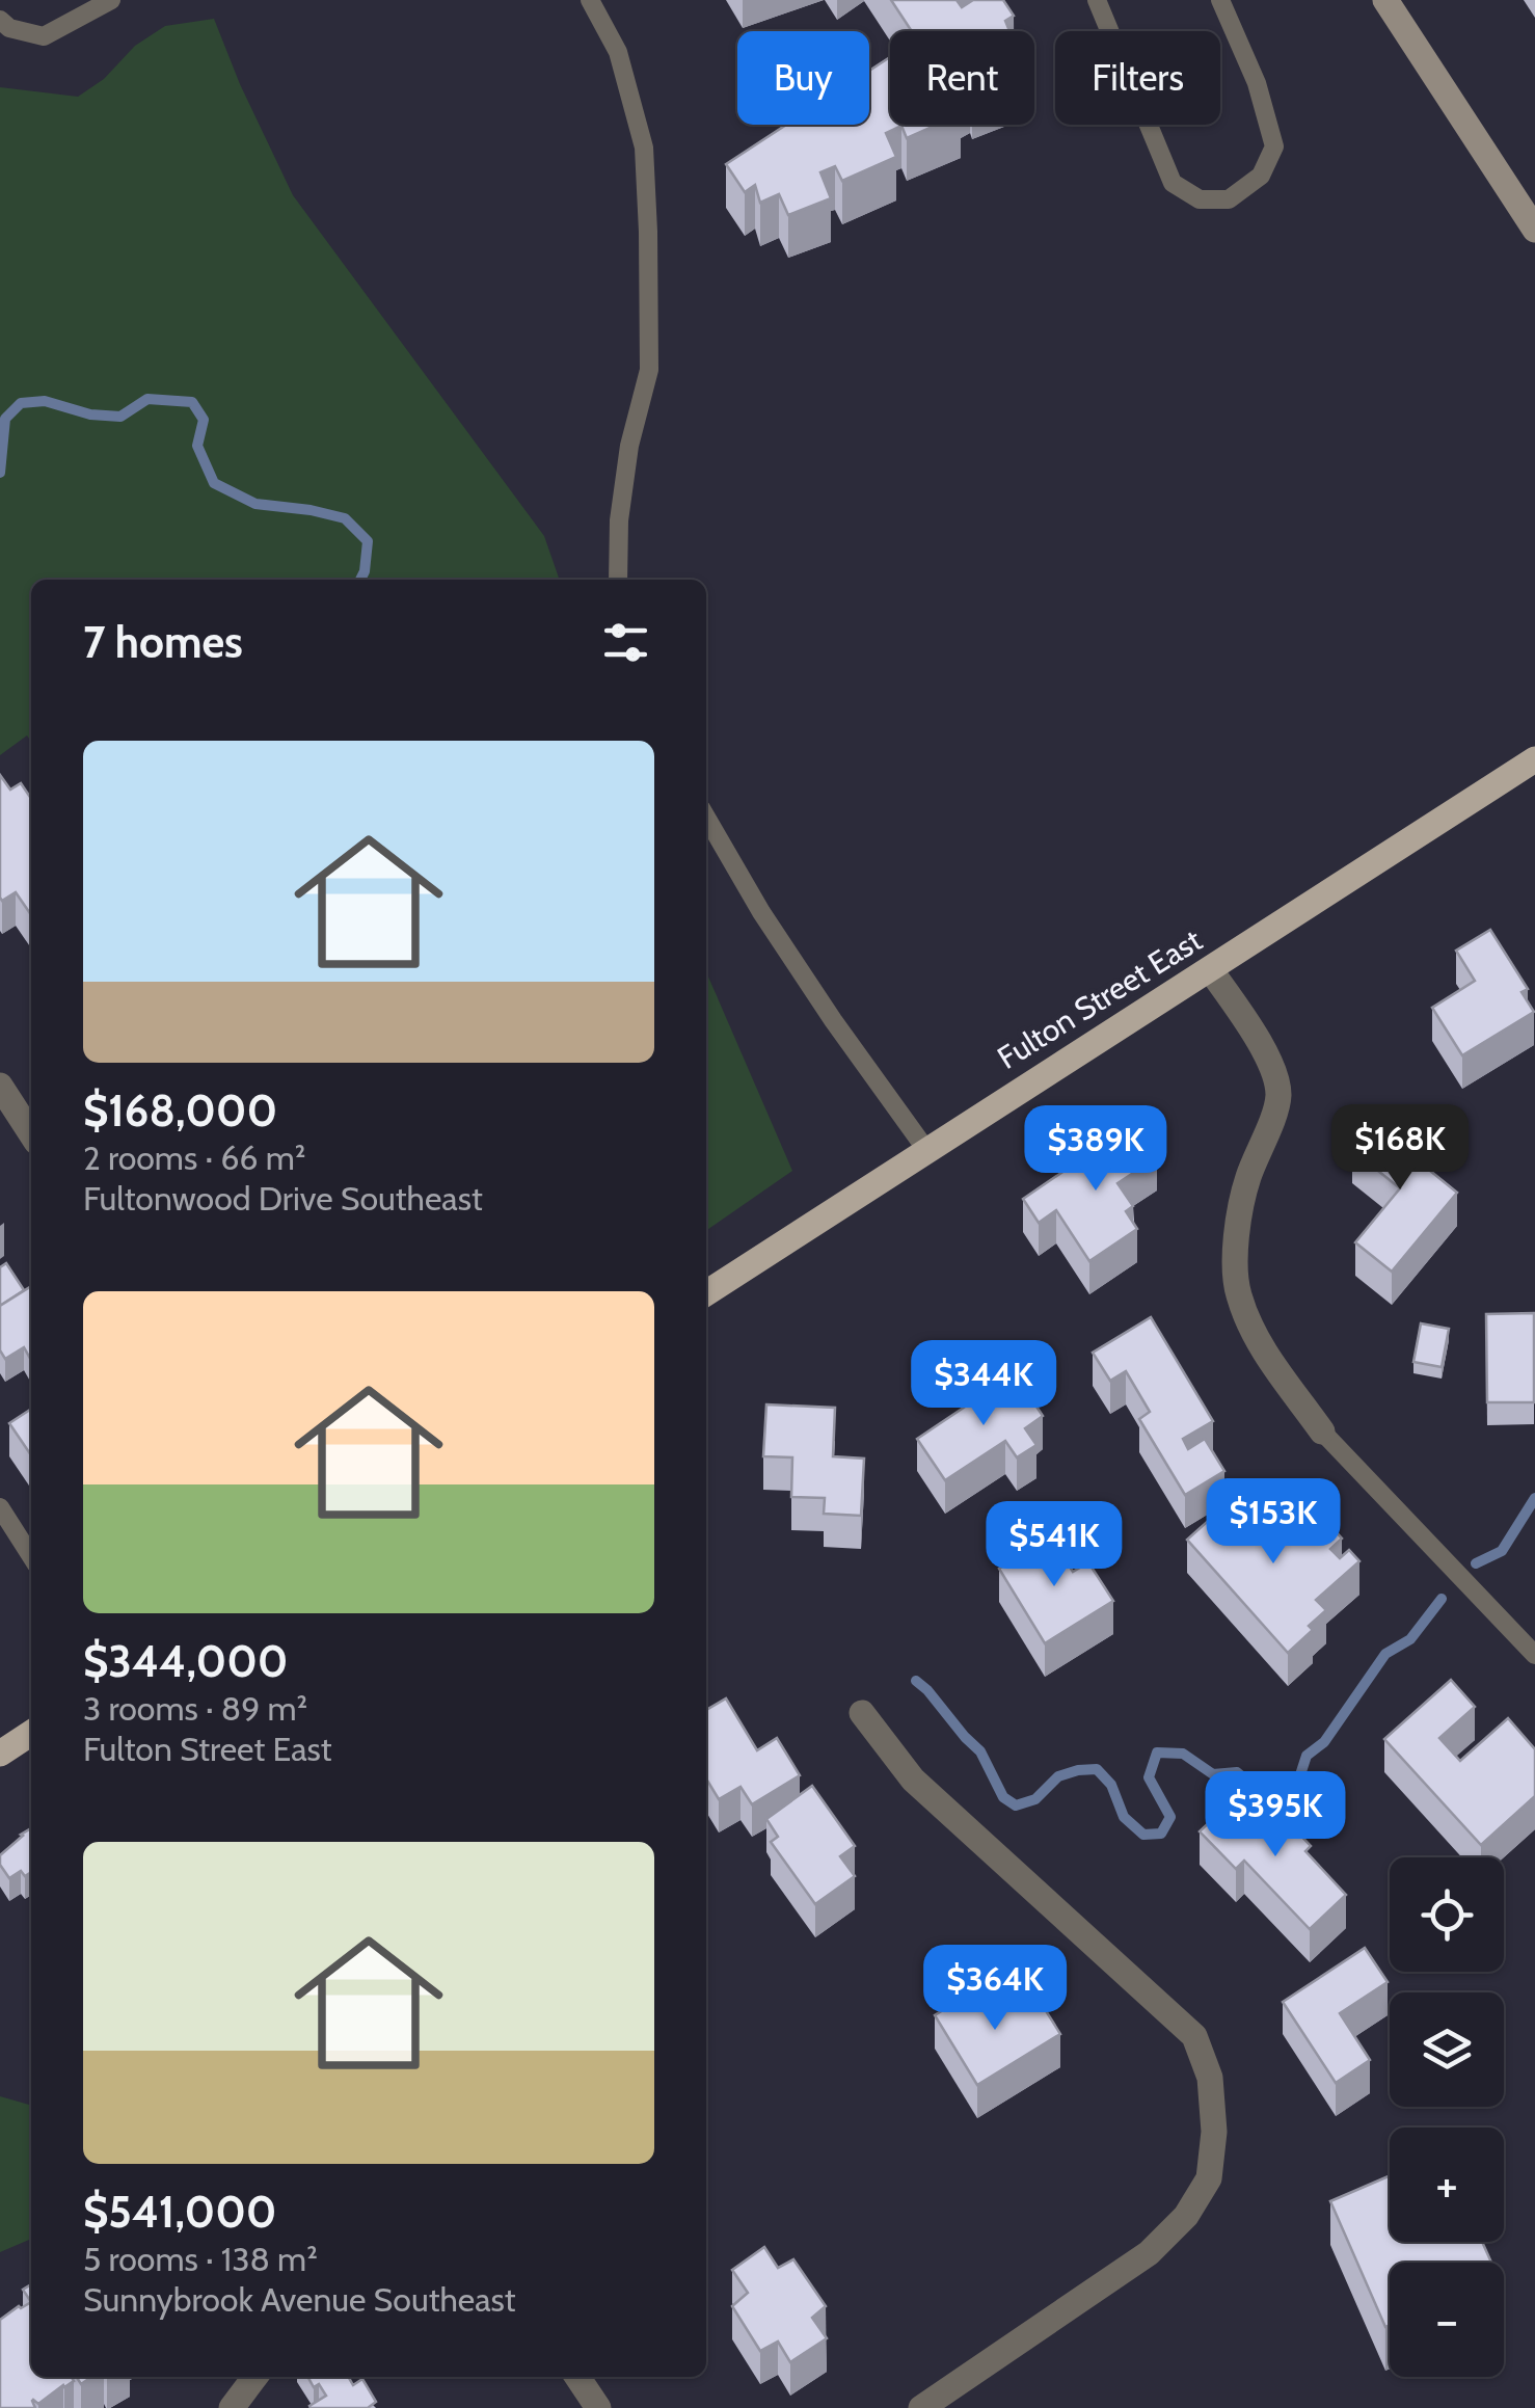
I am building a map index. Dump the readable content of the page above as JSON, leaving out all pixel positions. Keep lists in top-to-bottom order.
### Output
{
  "streets": {
    "main road": ["Fulton Street East"]
  },
  "page": {
    "chip": ["Buy", "Rent", "Filters"],
    "heading": "7 homes",
    "list": [
      {
        "name": "$168,000",
        "note": "2 rooms · 66 m² · Fultonwood Drive Southeast"
      },
      {
        "name": "$344,000",
        "note": "3 rooms · 89 m² · Fulton Street East"
      },
      {
        "name": "$541,000",
        "note": "5 rooms · 138 m² · Sunnybrook Avenue Southeast"
      }
    ],
    "price": [
      "$168K",
      "$389K",
      "$344K",
      "$153K",
      "$541K",
      "$395K",
      "$364K"
    ],
    "map_buttons": ["+", "−"]
  }
}
